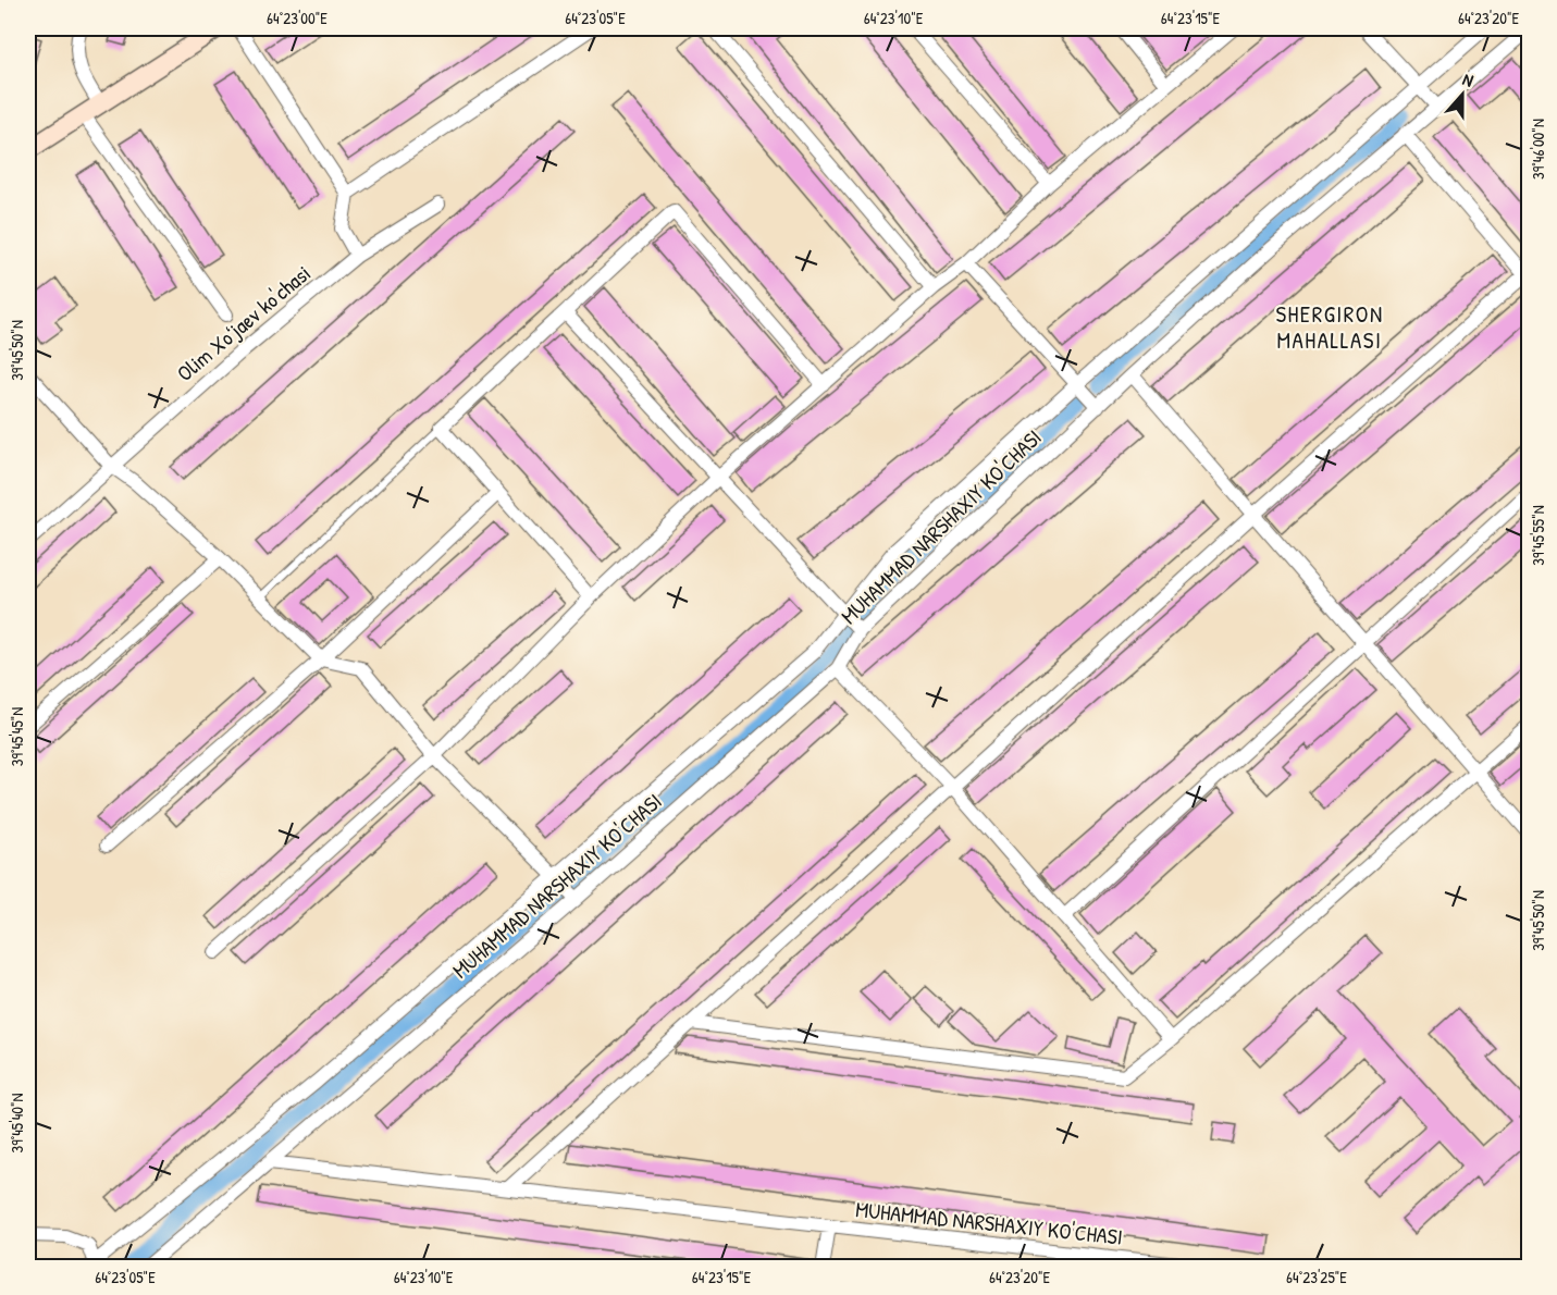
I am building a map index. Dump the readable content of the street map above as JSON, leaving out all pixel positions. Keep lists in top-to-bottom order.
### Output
{
  "streets": {
    "street": ["Olim Xoʻjaev ko'chasi", "MUHAMMAD NARSHAXIY KO'CHASI"]
  },
  "districts": ["SHERGIRON MAHALLASI"],
  "north": "top",
  "coordinates": [
    "64°23'00\"E",
    "64°23'05\"E",
    "64°23'10\"E",
    "64°23'15\"E",
    "64°23'20\"E",
    "39°46'00\"N",
    "39°45'50\"N",
    "39°45'55\"N",
    "39°45'45\"N",
    "39°45'40\"N",
    "64°23'25\"E"
  ]
}
